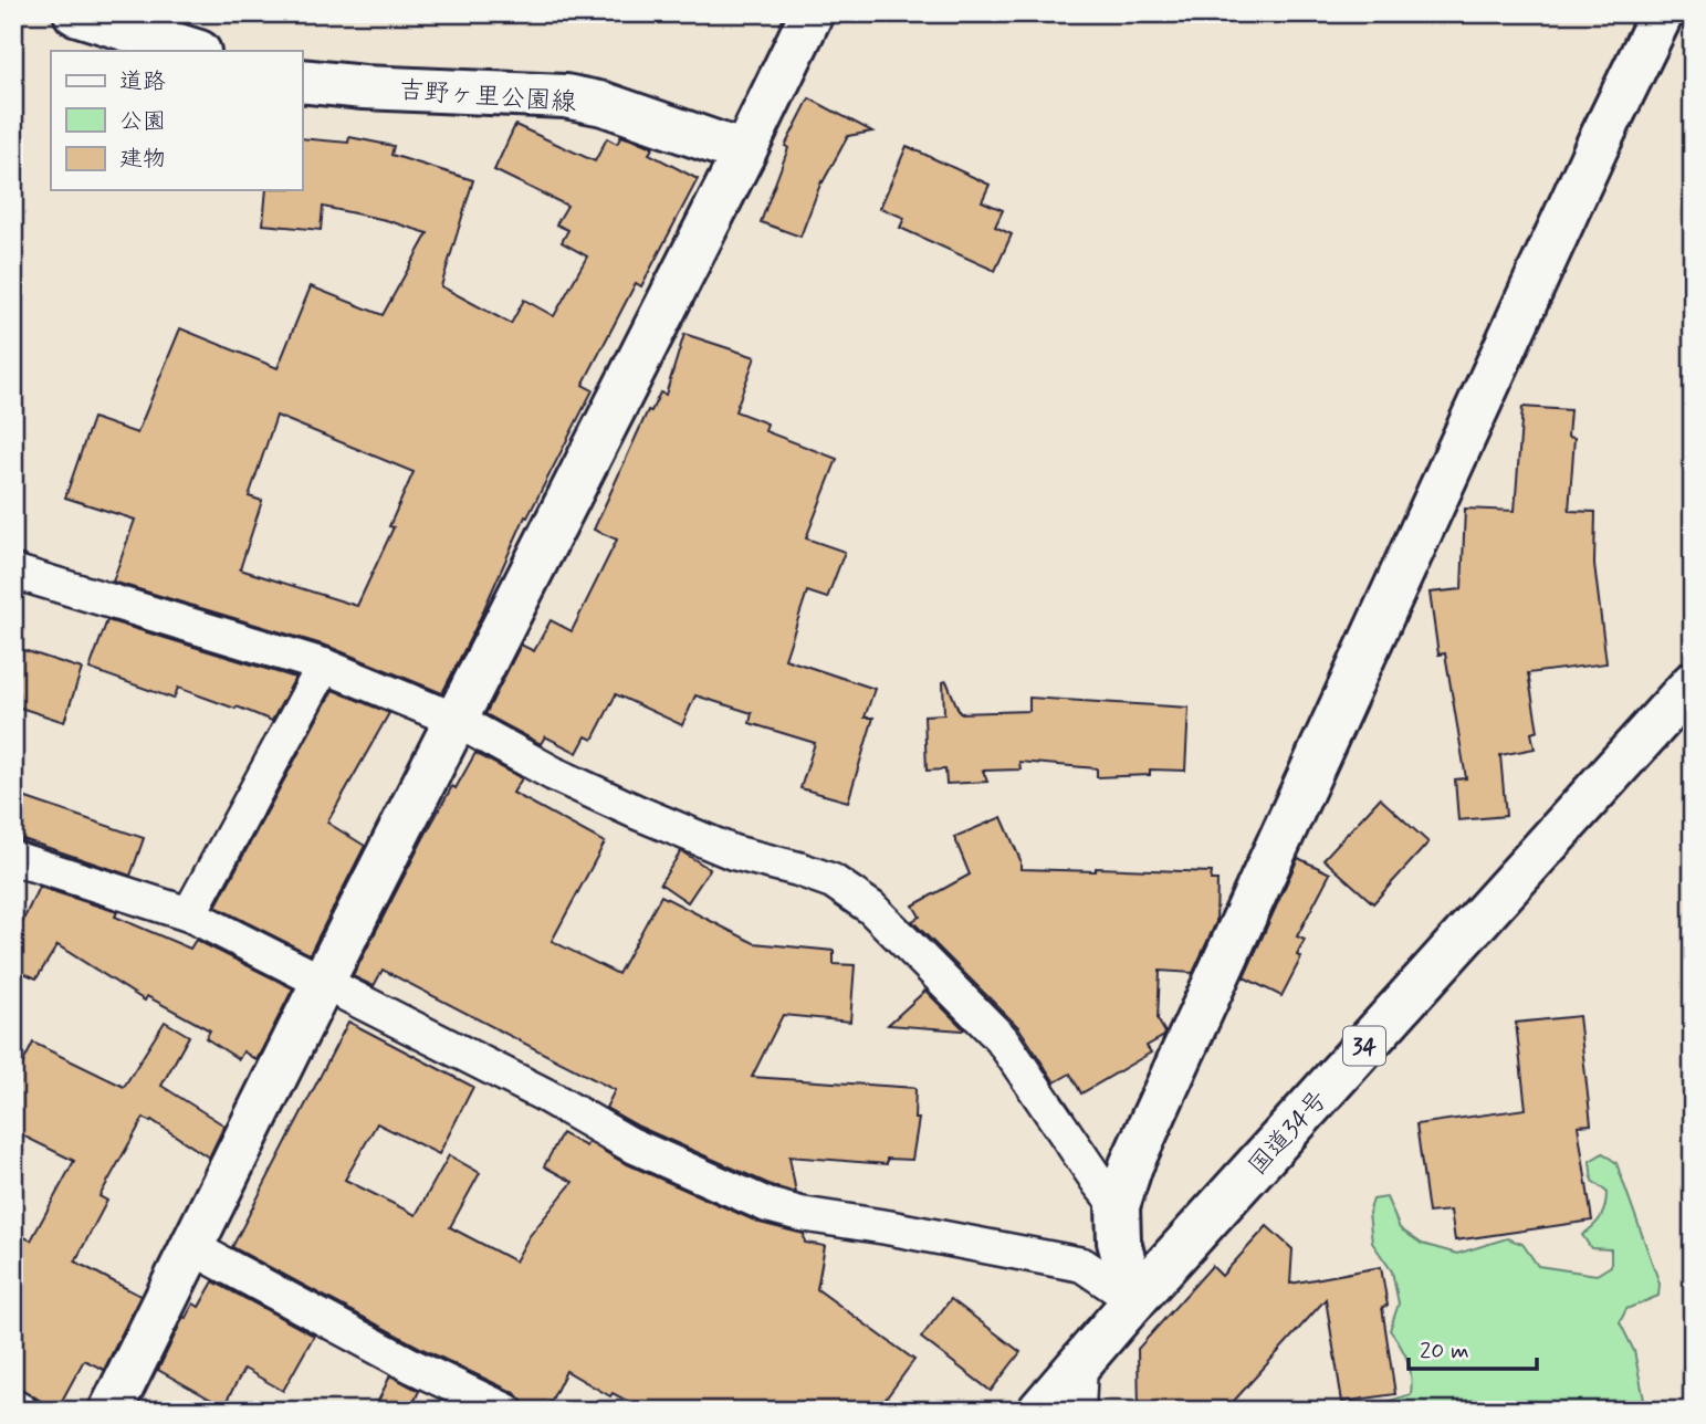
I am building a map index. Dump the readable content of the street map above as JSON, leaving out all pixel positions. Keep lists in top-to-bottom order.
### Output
{
  "streets": {
    "main road": ["吉野ヶ里公園線", "34", "国道34号"]
  },
  "legend": ["道路", "公園", "建物"],
  "scale_bar": "20 m"
}
